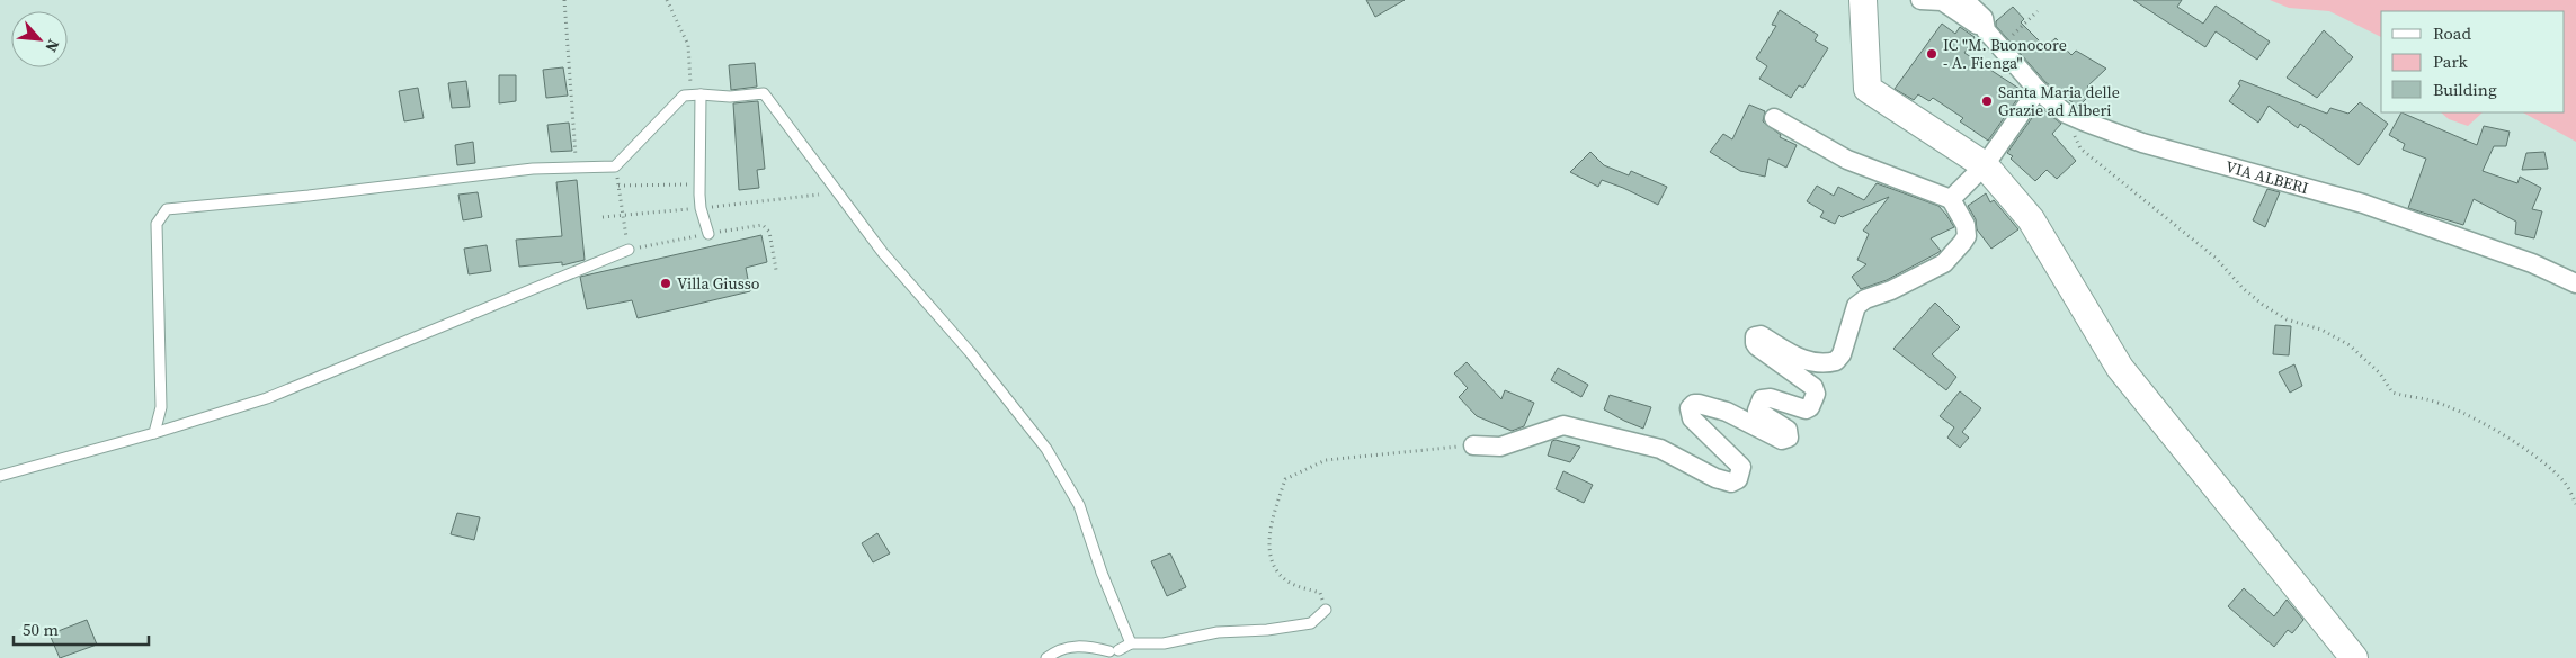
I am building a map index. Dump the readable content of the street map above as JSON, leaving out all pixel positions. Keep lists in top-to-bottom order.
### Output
{
  "streets": {
    "street": ["VIA ALBERI"]
  },
  "places": ["IC \"M. Buonocore - A. Fienga\"", "Santa Maria delle Grazie ad Alberi", "Villa Giusso"],
  "legend": ["Road", "Park", "Building"],
  "scale_bar": "50 m",
  "north": "bottom right"
}
